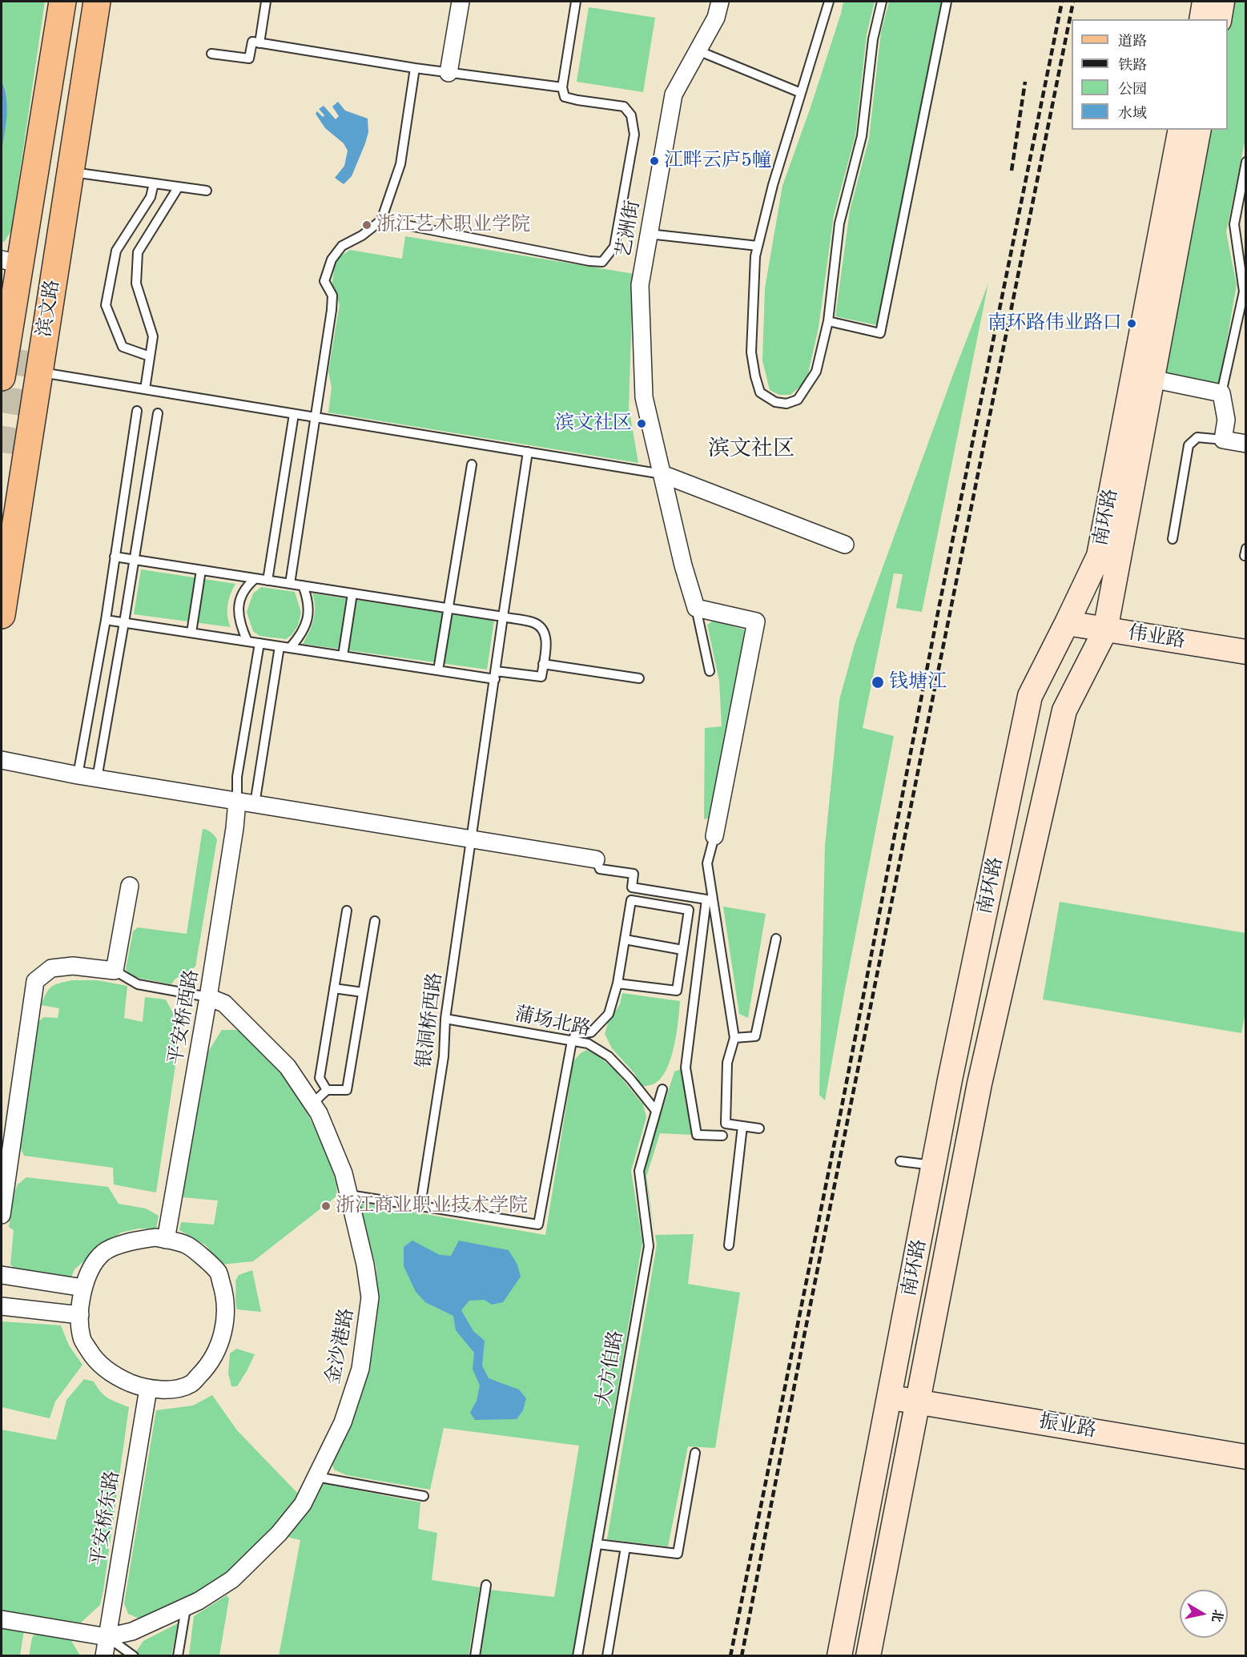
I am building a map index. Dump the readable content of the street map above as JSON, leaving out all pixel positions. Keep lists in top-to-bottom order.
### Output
{
  "streets": {
    "main road": [
      "滨文路",
      "南环路",
      "伟业路",
      "振业路"
    ],
    "street": [
      "艺洲街",
      "平安桥西路",
      "金沙港路",
      "平安桥东路"
    ],
    "lane": ["银洞桥西路", "蒲场北路", "大方伯路"]
  },
  "crossings": [
    ["南环路", "伟业路"],
    ["南环路", "振业路"],
    ["平安桥西路", "金沙港路"],
    ["平安桥西路", "平安桥东路"],
    ["银洞桥西路", "蒲场北路"],
    ["蒲场北路", "大方伯路"],
    ["金沙港路", "平安桥东路"]
  ],
  "districts": ["滨文社区"],
  "places": [
    "江畔云庐5幢",
    "浙江艺术职业学院",
    "南环路伟业路口",
    "滨文社区",
    "钱塘江",
    "浙江商业职业技术学院"
  ],
  "legend": [
    "道路",
    "铁路",
    "公园",
    "水域"
  ],
  "north": "right"
}
